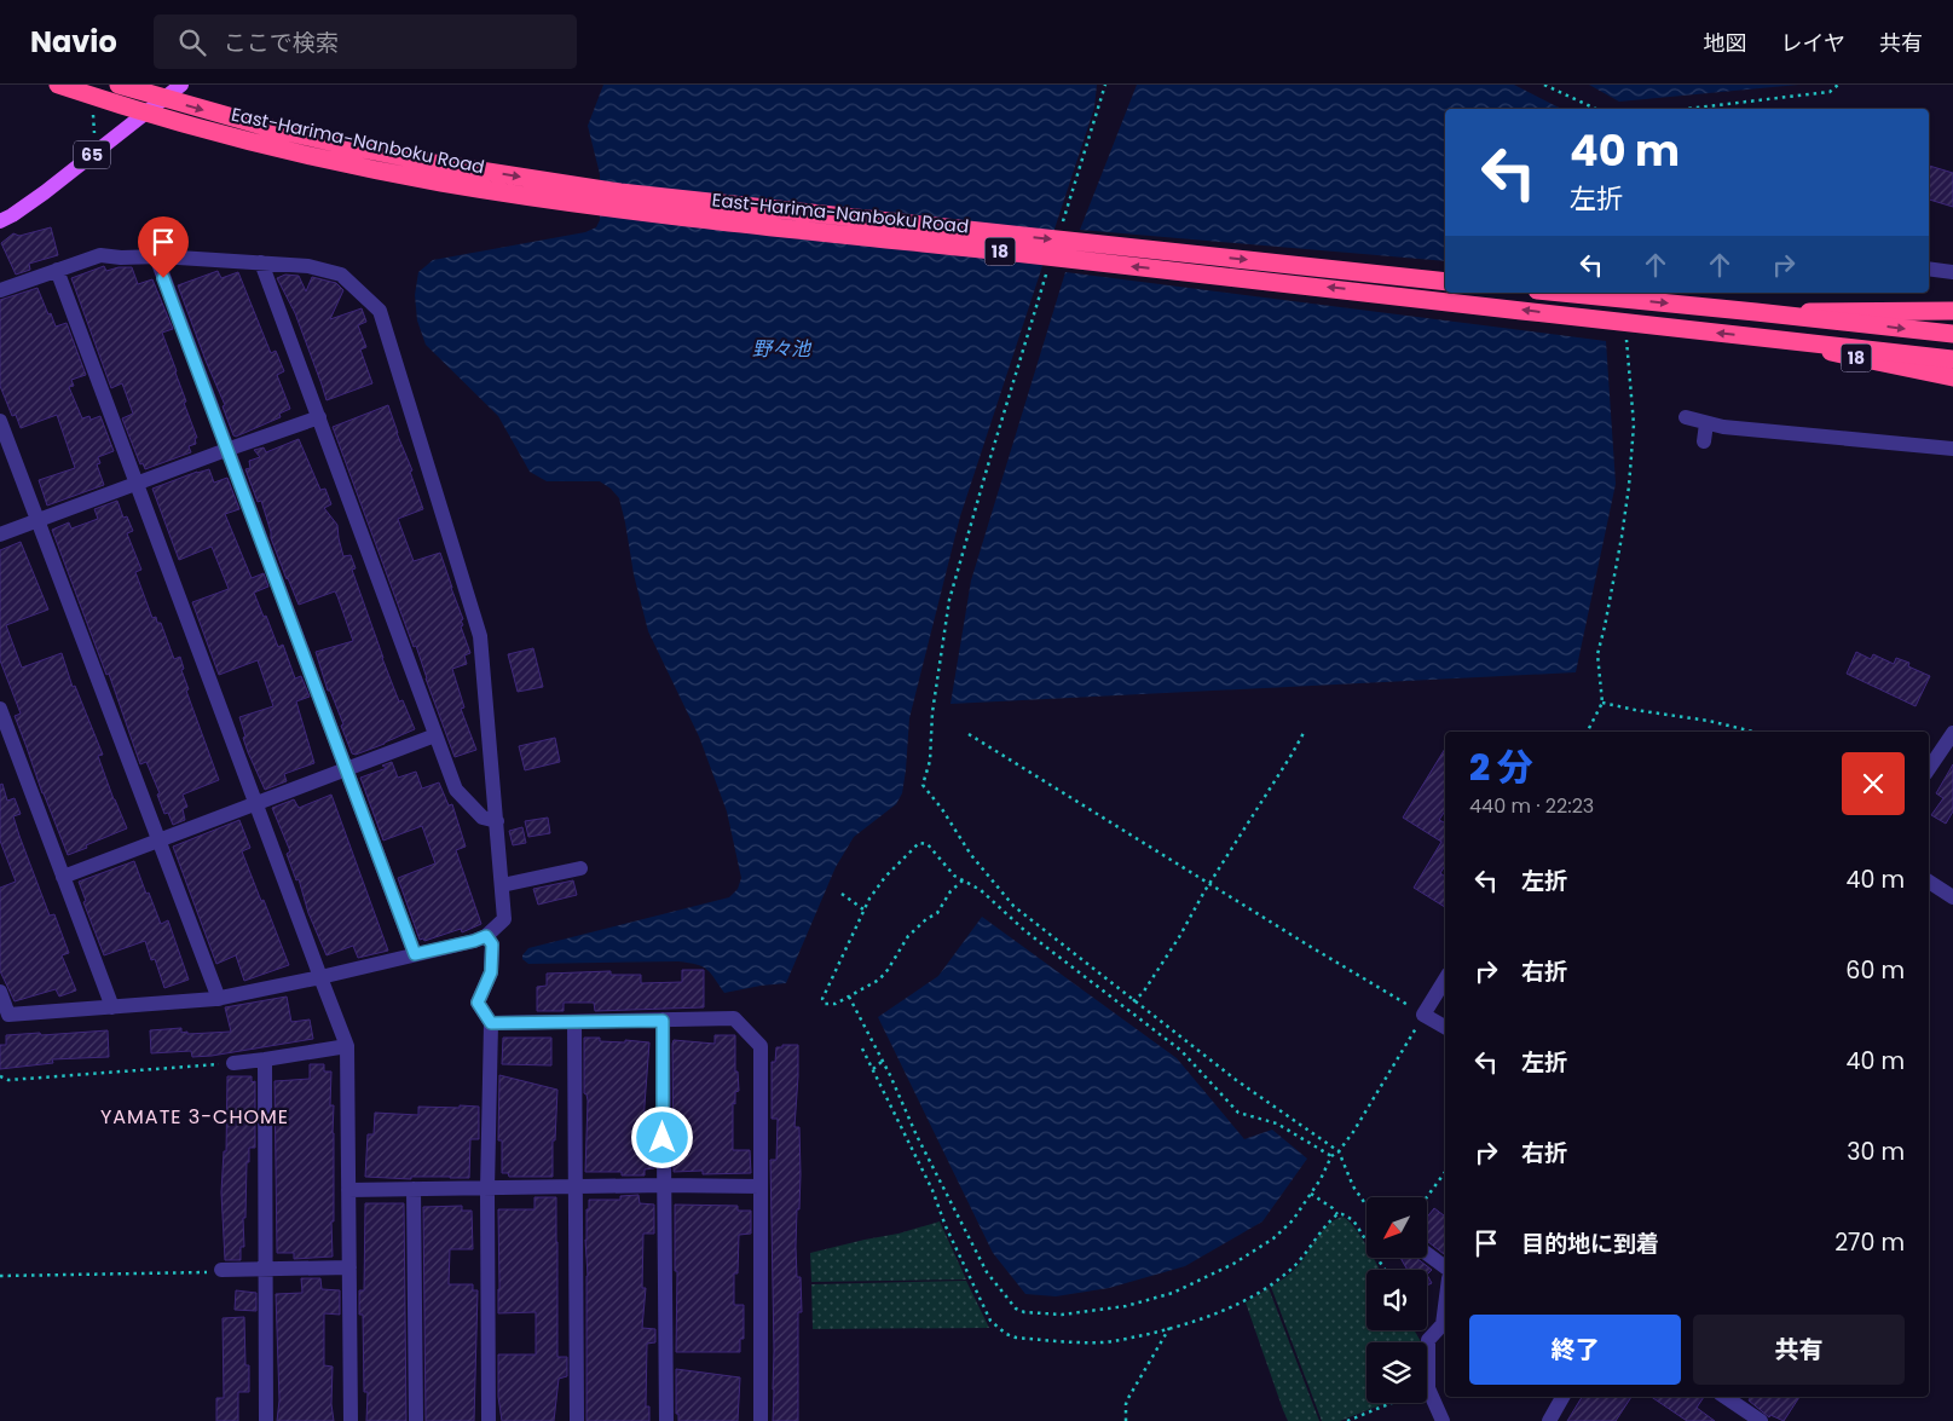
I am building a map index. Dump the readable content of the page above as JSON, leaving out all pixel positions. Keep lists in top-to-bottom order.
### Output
{
  "streets": {
    "highway": ["East-Harima-Nanboku Road", "18"],
    "main road": ["65"]
  },
  "crossings": [
    ["East-Harima-Nanboku Road", "18"]
  ],
  "districts": ["YAMATE 3-CHOME"],
  "water": ["野々池"],
  "north": "bottom left",
  "page": {
    "header": "Navio",
    "search": "ここで検索",
    "nav": ["地図", "レイヤ", "共有"],
    "turn": ["40 m", "左折"],
    "heading": ["2 分", "440 m · 22:23"],
    "list": [
      {
        "name": "左折",
        "value": "40 m"
      },
      {
        "name": "右折",
        "value": "60 m"
      },
      {
        "name": "左折",
        "value": "40 m"
      },
      {
        "name": "右折",
        "value": "30 m"
      },
      {
        "name": "目的地に到着",
        "value": "270 m"
      }
    ],
    "buttons": ["終了", "共有"]
  }
}
